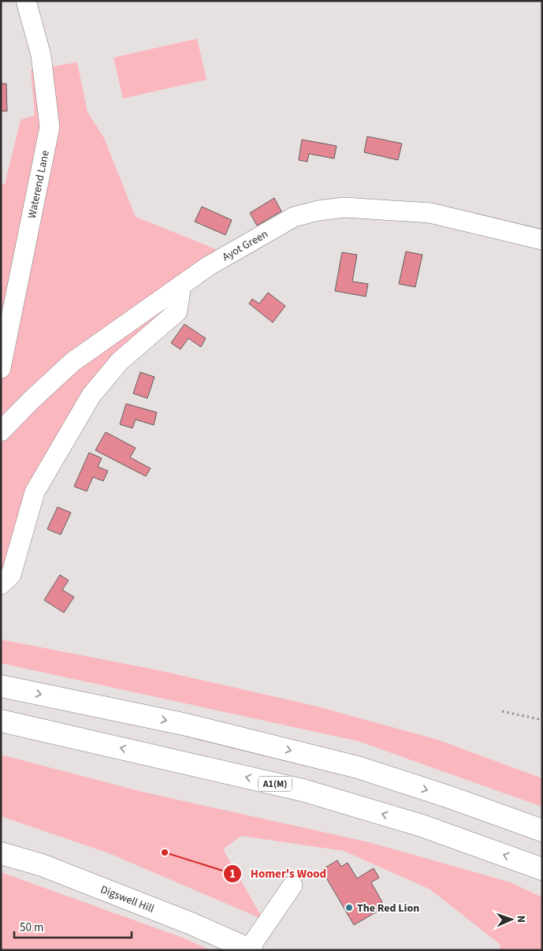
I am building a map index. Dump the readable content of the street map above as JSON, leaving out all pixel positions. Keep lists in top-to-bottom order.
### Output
{
  "streets": {
    "main road": ["A1(M)", "Digswell Hill"],
    "street": ["Waterend Lane", "Ayot Green"]
  },
  "places": ["Homer's Wood", "The Red Lion"],
  "scale_bar": "50 m",
  "north": "right"
}
